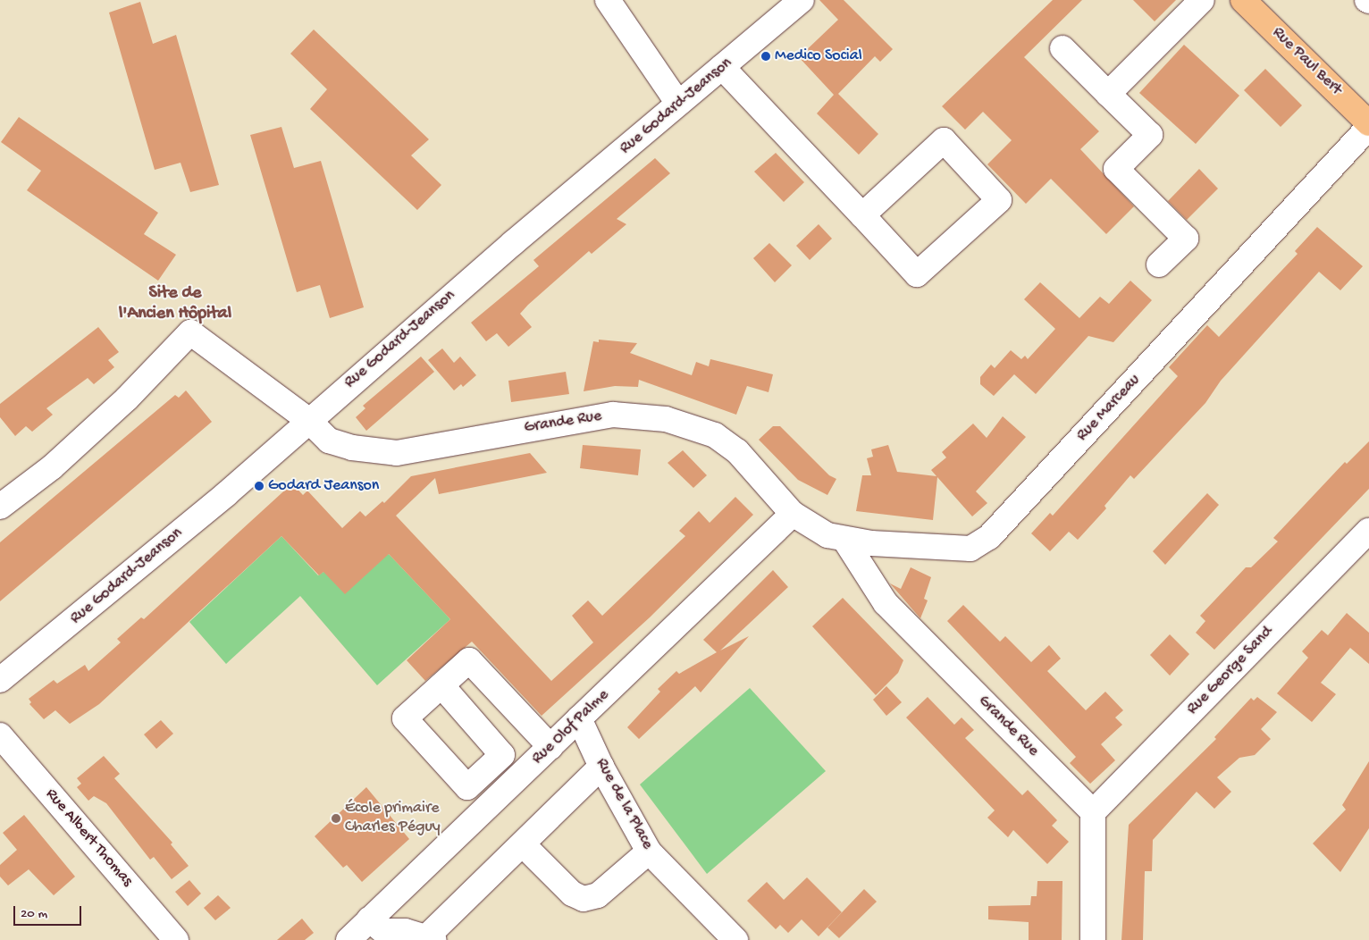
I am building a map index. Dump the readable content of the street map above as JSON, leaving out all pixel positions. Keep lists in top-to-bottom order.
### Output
{
  "streets": {
    "main road": ["Rue Paul Bert"],
    "street": [
      "Rue Godard-Jeanson",
      "Rue Marceau",
      "Grande Rue",
      "Rue George Sand",
      "Rue Olof Palme",
      "Rue de la Place",
      "Rue Albert Thomas"
    ]
  },
  "crossings": [
    ["Rue Godard-Jeanson", "Grande Rue"],
    ["Rue Marceau", "Grande Rue"],
    ["Rue Marceau", "Rue Olof Palme"],
    ["Grande Rue", "Rue George Sand"],
    ["Grande Rue", "Rue Olof Palme"],
    ["Rue Olof Palme", "Rue de la Place"]
  ],
  "districts": ["Site de l'Ancien Hôpital"],
  "places": ["Medico Social", "Godard Jeanson", "École primaire Charles Péguy"],
  "scale_bar": "20 m"
}
